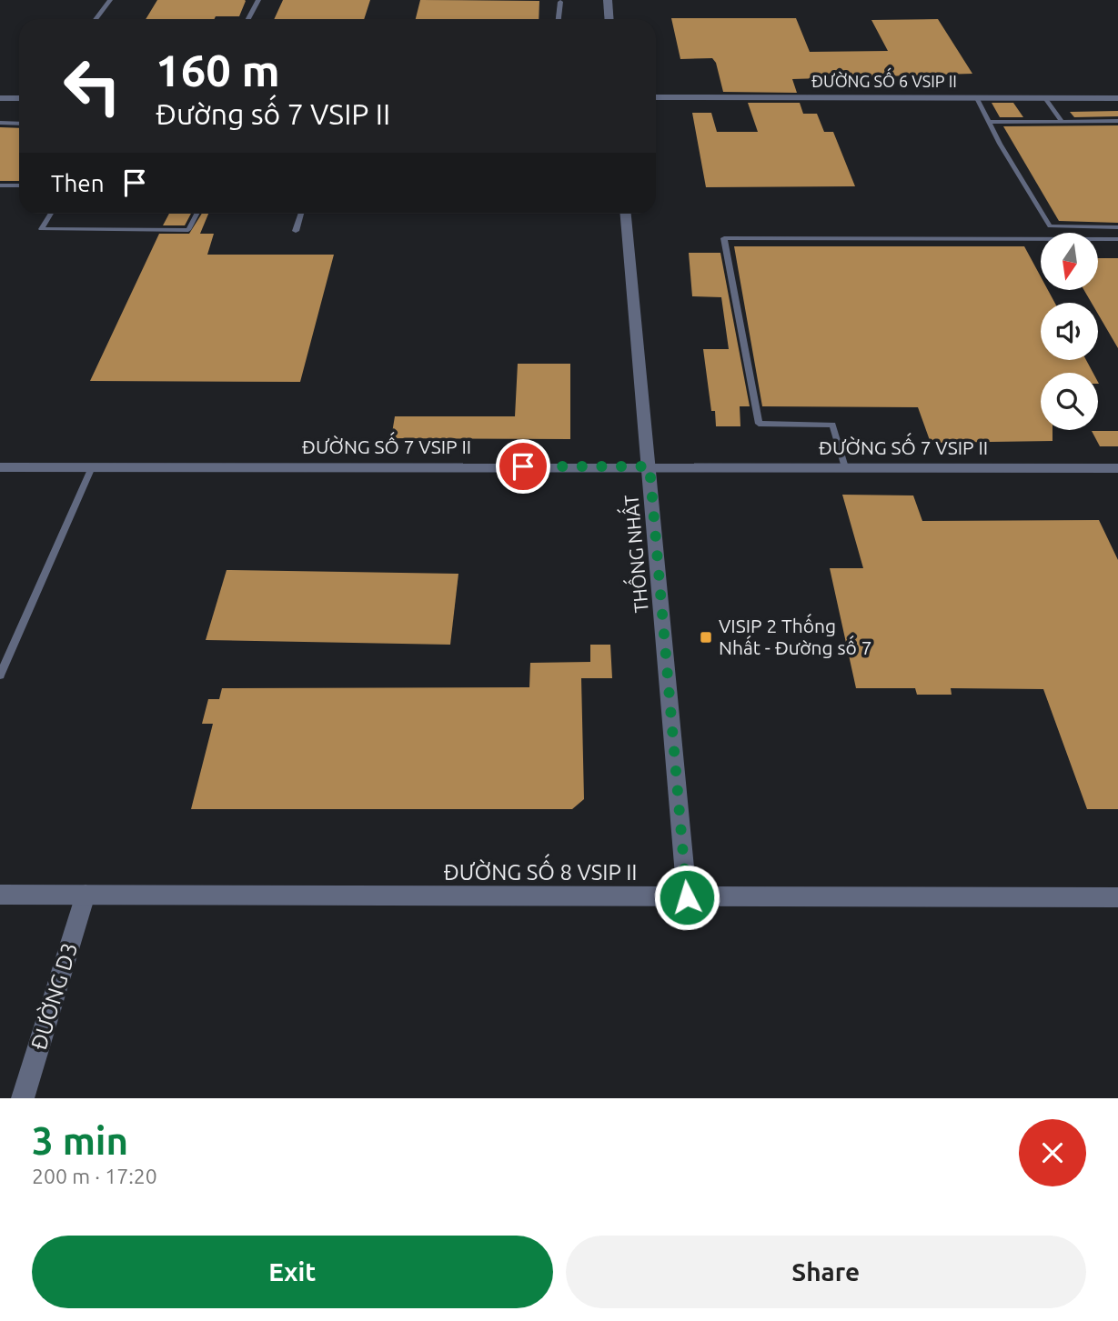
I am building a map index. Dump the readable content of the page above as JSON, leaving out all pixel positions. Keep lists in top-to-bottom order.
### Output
{
  "streets": {
    "street": [
      "ĐƯỜNG SỐ 6 VSIP II",
      "ĐƯỜNG SỐ 7 VSIP II",
      "THỐNG NHẤT",
      "ĐƯỜNG SỐ 8 VSIP II",
      "ĐƯỜNG D3"
    ]
  },
  "crossings": [
    ["ĐƯỜNG SỐ 7 VSIP II", "THỐNG NHẤT"],
    ["THỐNG NHẤT", "ĐƯỜNG SỐ 8 VSIP II"],
    ["ĐƯỜNG SỐ 8 VSIP II", "ĐƯỜNG D3"]
  ],
  "places": {
    "transit": ["VISIP 2 Thống Nhất - Đường số 7"]
  },
  "north": "bottom",
  "page": {
    "turn": ["160 m", "Đường số 7 VSIP II"],
    "then": "Then",
    "heading": ["3 min", "200 m · 17:20"],
    "buttons": ["Exit", "Share"]
  }
}
